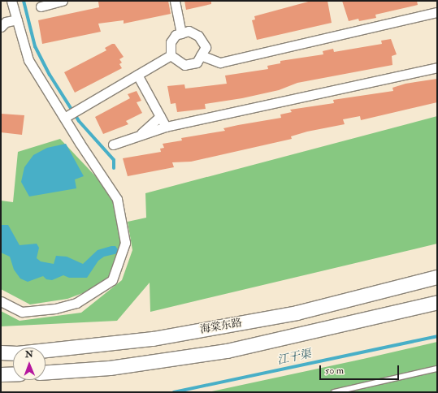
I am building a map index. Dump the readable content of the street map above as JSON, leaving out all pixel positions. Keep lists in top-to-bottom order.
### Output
{
  "streets": {
    "main road": ["海棠东路"]
  },
  "water": ["江干渠"],
  "scale_bar": "50 m",
  "north": "top"
}
